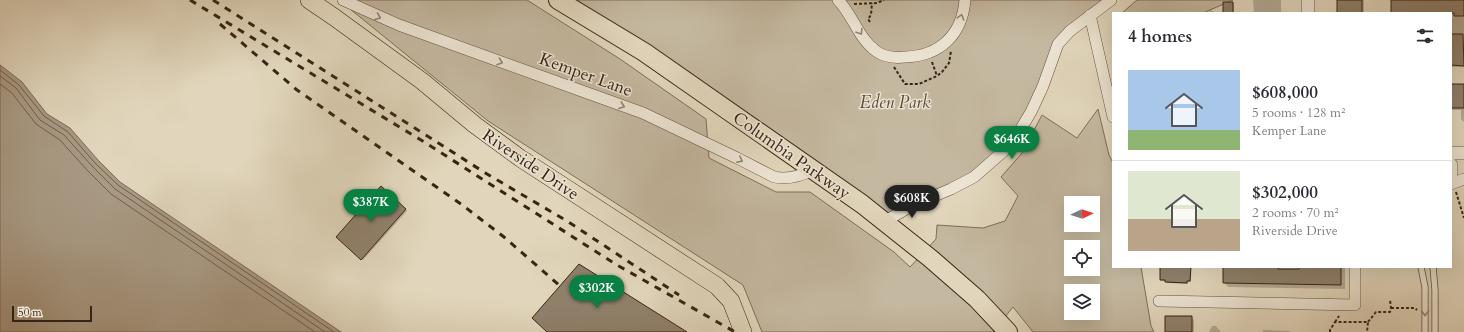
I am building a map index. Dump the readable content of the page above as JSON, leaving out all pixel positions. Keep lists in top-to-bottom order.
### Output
{
  "streets": {
    "highway": ["Columbia Parkway"],
    "main road": ["Riverside Drive"],
    "street": ["Kemper Lane"]
  },
  "crossings": [
    ["Kemper Lane", "Columbia Parkway"]
  ],
  "one_way": ["Kemper Lane"],
  "parks": ["Eden Park"],
  "scale_bar": "50 m",
  "north": "right",
  "page": {
    "heading": "4 homes",
    "list": [
      {
        "name": "$608,000",
        "note": "5 rooms · 128 m² · Kemper Lane"
      },
      {
        "name": "$302,000",
        "note": "2 rooms · 70 m² · Riverside Drive"
      }
    ],
    "price": [
      "$646K",
      "$608K",
      "$387K",
      "$302K"
    ],
    "scale": "50 m"
  }
}
